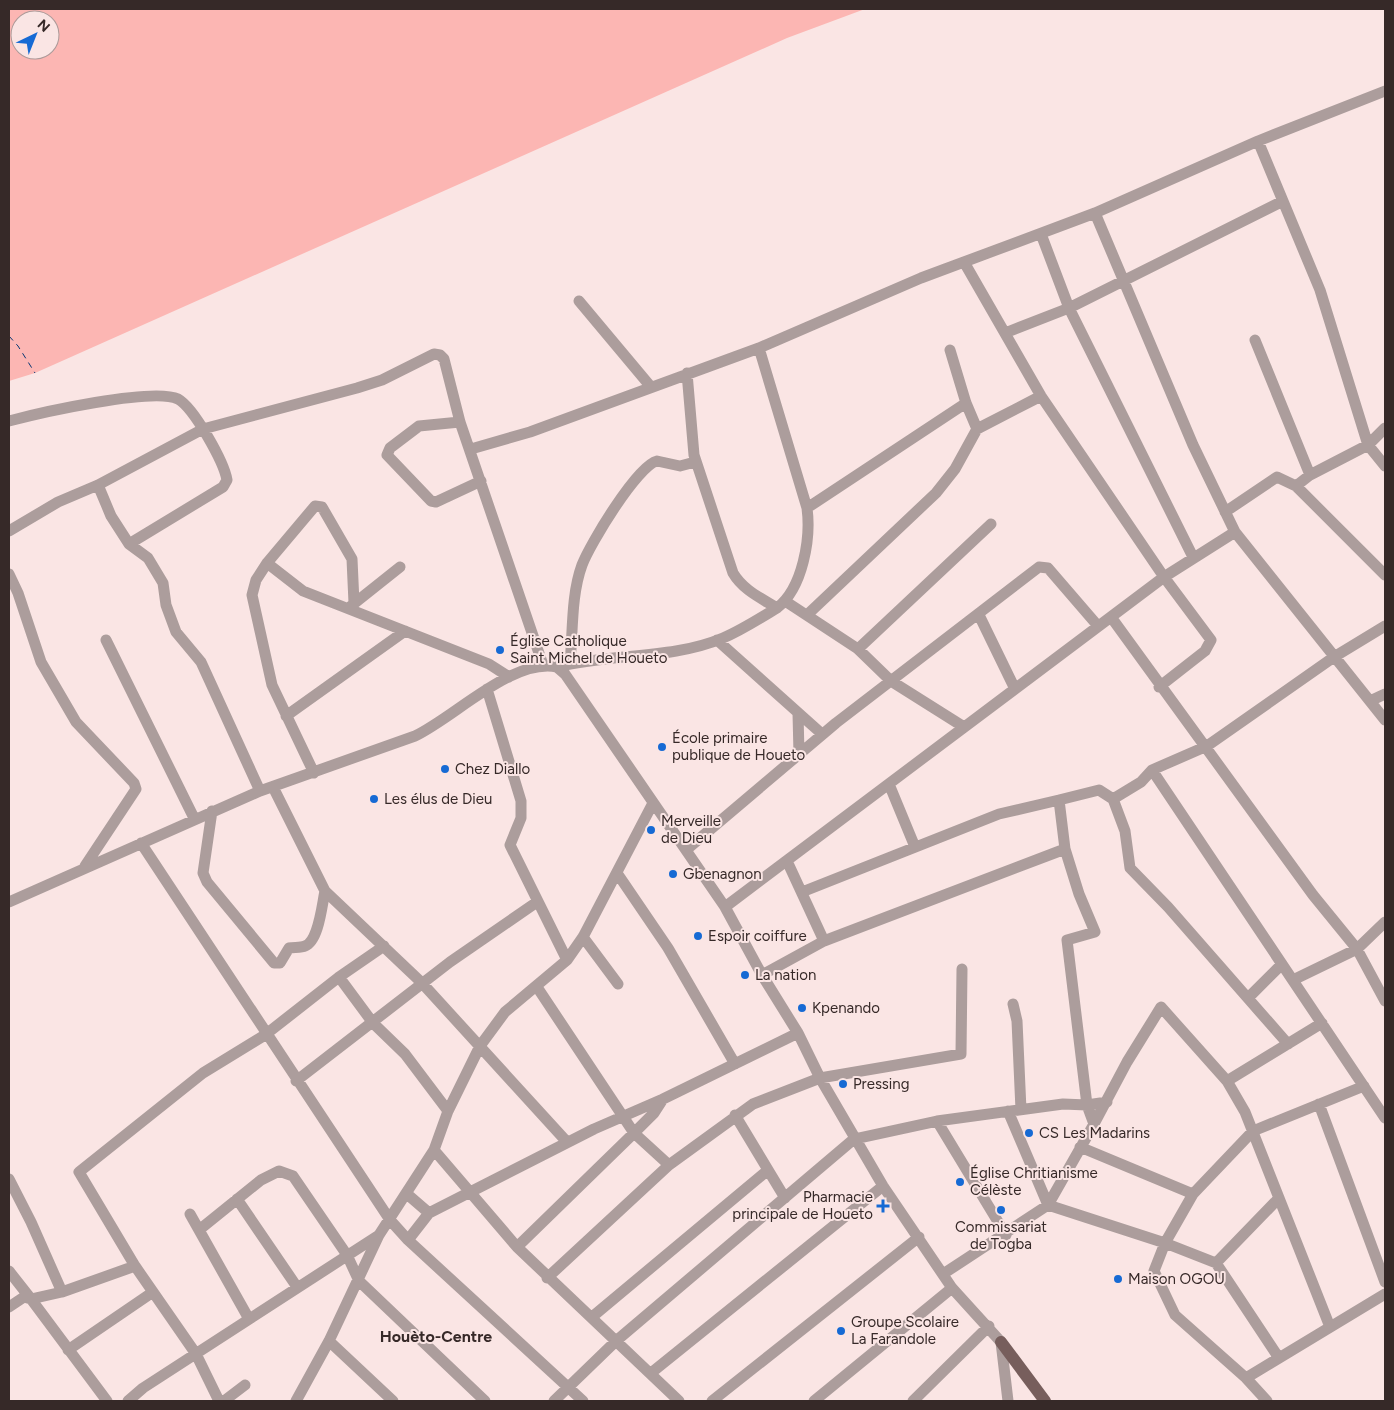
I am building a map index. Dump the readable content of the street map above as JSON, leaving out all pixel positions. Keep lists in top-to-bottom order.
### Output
{
  "districts": ["Houèto-Centre"],
  "places": {
    "other": [
      "Église Catholique Saint Michel de Houeto",
      "École primaire publique de Houeto",
      "Chez Diallo",
      "Les élus de Dieu",
      "Merveille de Dieu",
      "Gbenagnon",
      "Espoir coiffure",
      "La nation",
      "Kpenando",
      "Pressing",
      "CS Les Madarins",
      "Église Chritianisme Célèste",
      "Commissariat de Togba",
      "Maison OGOU",
      "Groupe Scolaire La Farandole"
    ],
    "health": ["Pharmacie principale de Houeto"]
  },
  "north": "top right"
}
